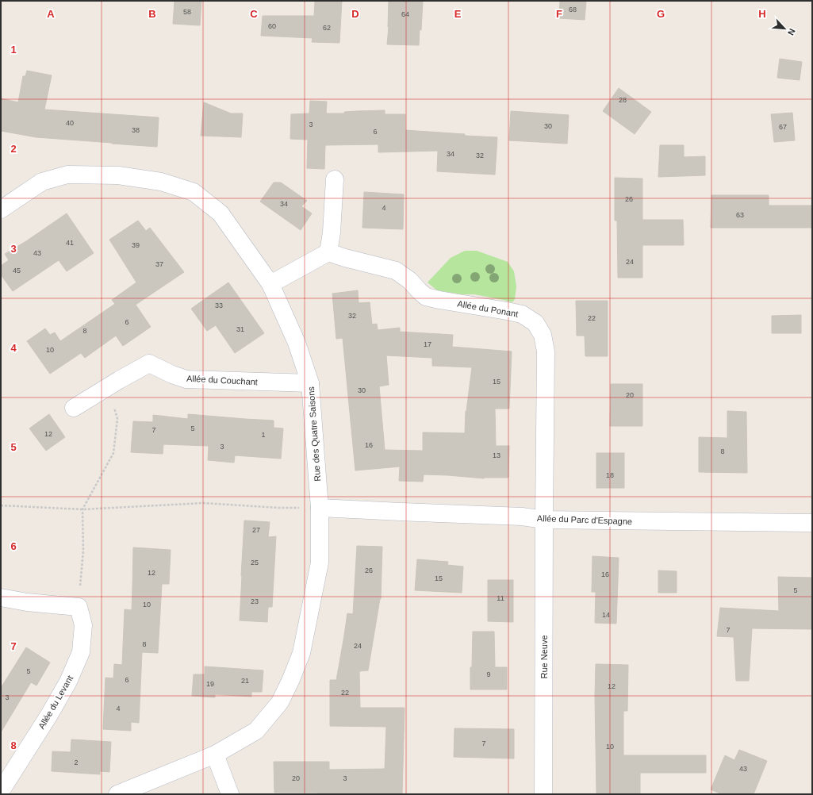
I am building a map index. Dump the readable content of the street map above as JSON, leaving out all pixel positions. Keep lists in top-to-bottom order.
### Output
{
  "streets": {
    "street": [
      "Allée du Ponant",
      "Allée du Couchant",
      "Rue des Quatre Saisons",
      "Allée du Parc d'Espagne",
      "Rue Neuve",
      "Allée du Levant"
    ]
  },
  "crossings": [
    ["Allée du Ponant", "Allée du Parc d'Espagne"],
    ["Allée du Ponant", "Rue Neuve"],
    ["Allée du Couchant", "Rue des Quatre Saisons"],
    ["Rue des Quatre Saisons", "Allée du Parc d'Espagne"],
    ["Allée du Parc d'Espagne", "Rue Neuve"]
  ],
  "house_numbers": [
    "68",
    "58",
    "64",
    "60",
    "62",
    "28",
    "40",
    "3",
    "30",
    "67",
    "38",
    "6",
    "34",
    "32",
    "26",
    "34",
    "4",
    "63",
    "41",
    "39",
    "43",
    "24",
    "37",
    "45",
    "33",
    "32",
    "22",
    "6",
    "31",
    "8",
    "17",
    "10",
    "15",
    "30",
    "20",
    "5",
    "7",
    "12",
    "1",
    "16",
    "3",
    "8",
    "13",
    "18",
    "27",
    "25",
    "26",
    "12",
    "16",
    "15",
    "5",
    "11",
    "23",
    "10",
    "14",
    "7",
    "8",
    "24",
    "5",
    "9",
    "6",
    "21",
    "19",
    "12",
    "22",
    "3",
    "4",
    "7",
    "10",
    "2",
    "43",
    "20",
    "3"
  ],
  "north": "bottom right",
  "grid": {
    "columns": [
      "A",
      "B",
      "C",
      "D",
      "E",
      "F",
      "G",
      "H"
    ],
    "rows": [
      "1",
      "2",
      "3",
      "4",
      "5",
      "6",
      "7",
      "8"
    ]
  }
}
